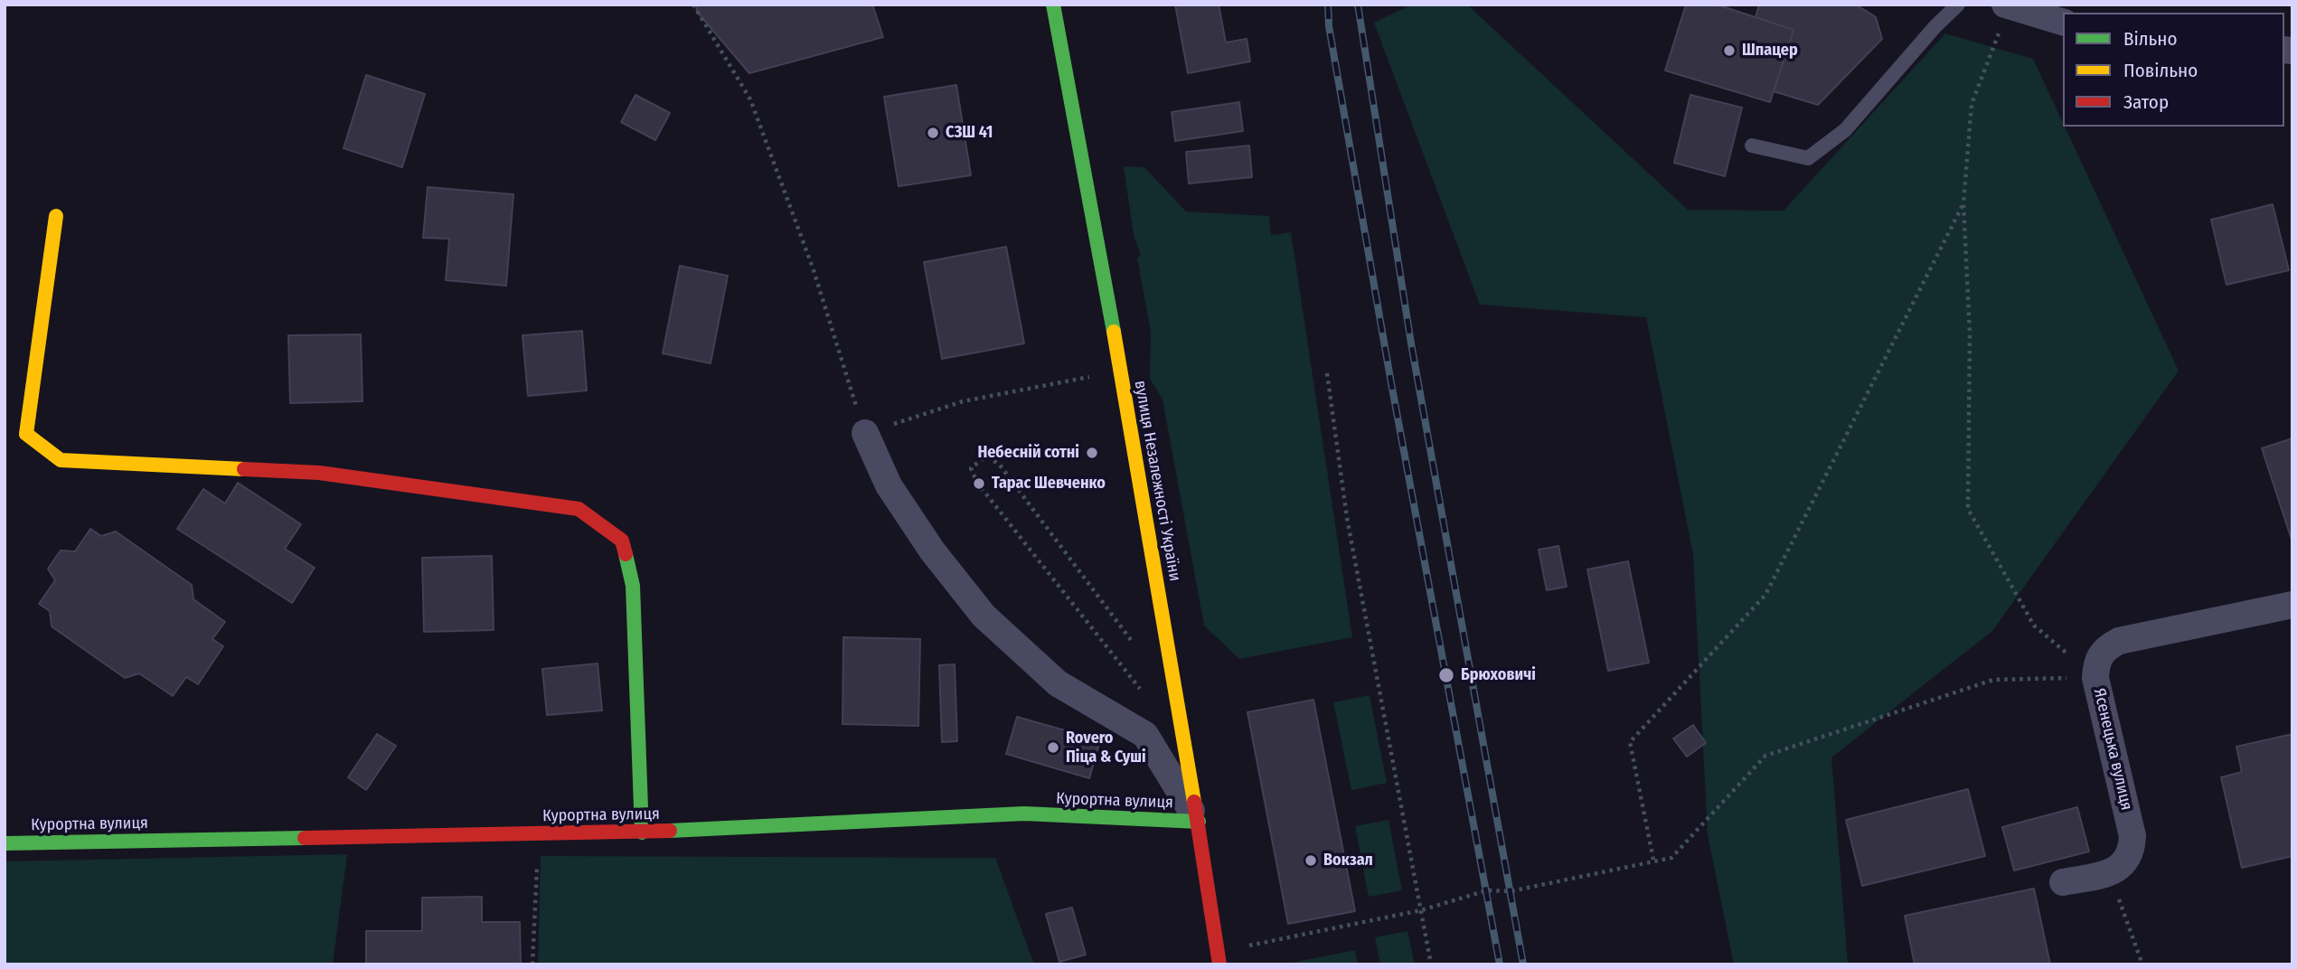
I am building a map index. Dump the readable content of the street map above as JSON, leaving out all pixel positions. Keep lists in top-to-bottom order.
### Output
{
  "streets": {
    "main road": ["вулиця Незалежності України", "Курортна вулиця"],
    "street": ["Ясенецька вулиця"]
  },
  "crossings": [
    ["вулиця Незалежності України", "Курортна вулиця"]
  ],
  "places": [
    "Шпацер",
    "СЗШ 41",
    "Небесній сотні",
    "Тарас Шевченко",
    "Брюховичі",
    "Rovero Піца & Суші",
    "Вокзал"
  ],
  "legend": ["Вільно", "Повільно", "Затор"]
}
